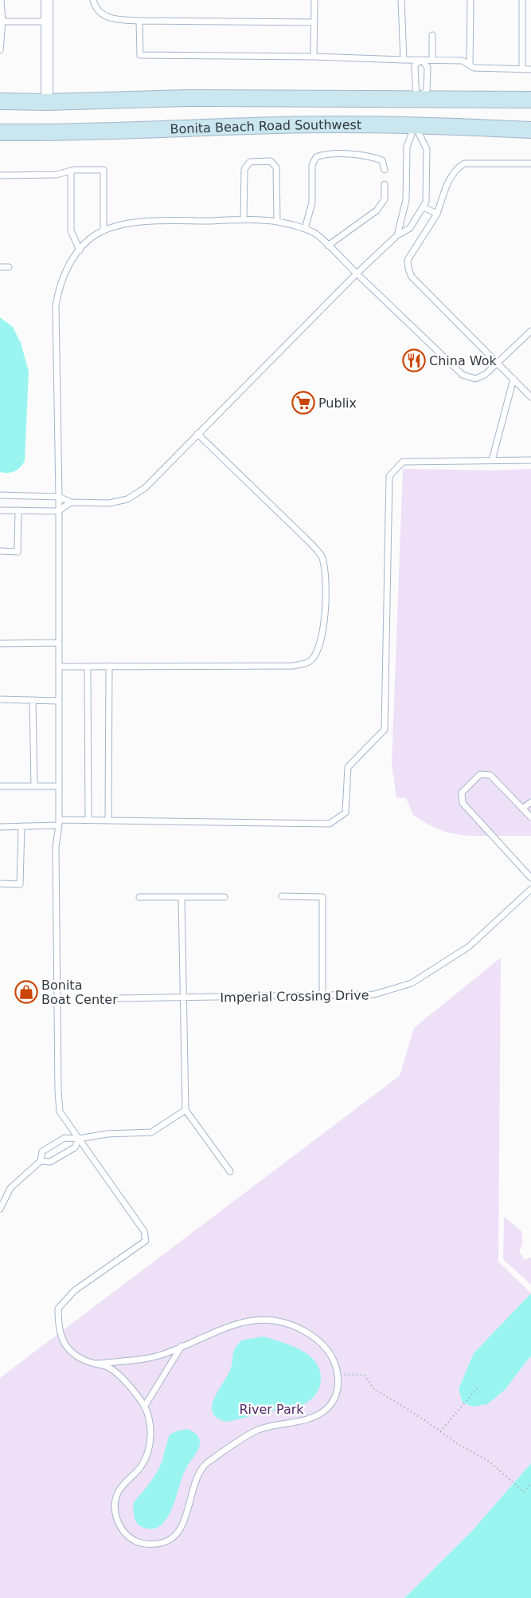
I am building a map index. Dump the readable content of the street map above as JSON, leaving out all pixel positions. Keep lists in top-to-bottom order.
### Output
{
  "streets": {
    "main road": ["Bonita Beach Road Southwest"],
    "lane": ["Imperial Crossing Drive"]
  },
  "parks": ["River Park"],
  "places": {
    "restaurant": ["China Wok"],
    "supermarket": ["Publix"],
    "shop": ["Bonita Boat Center"]
  }
}
